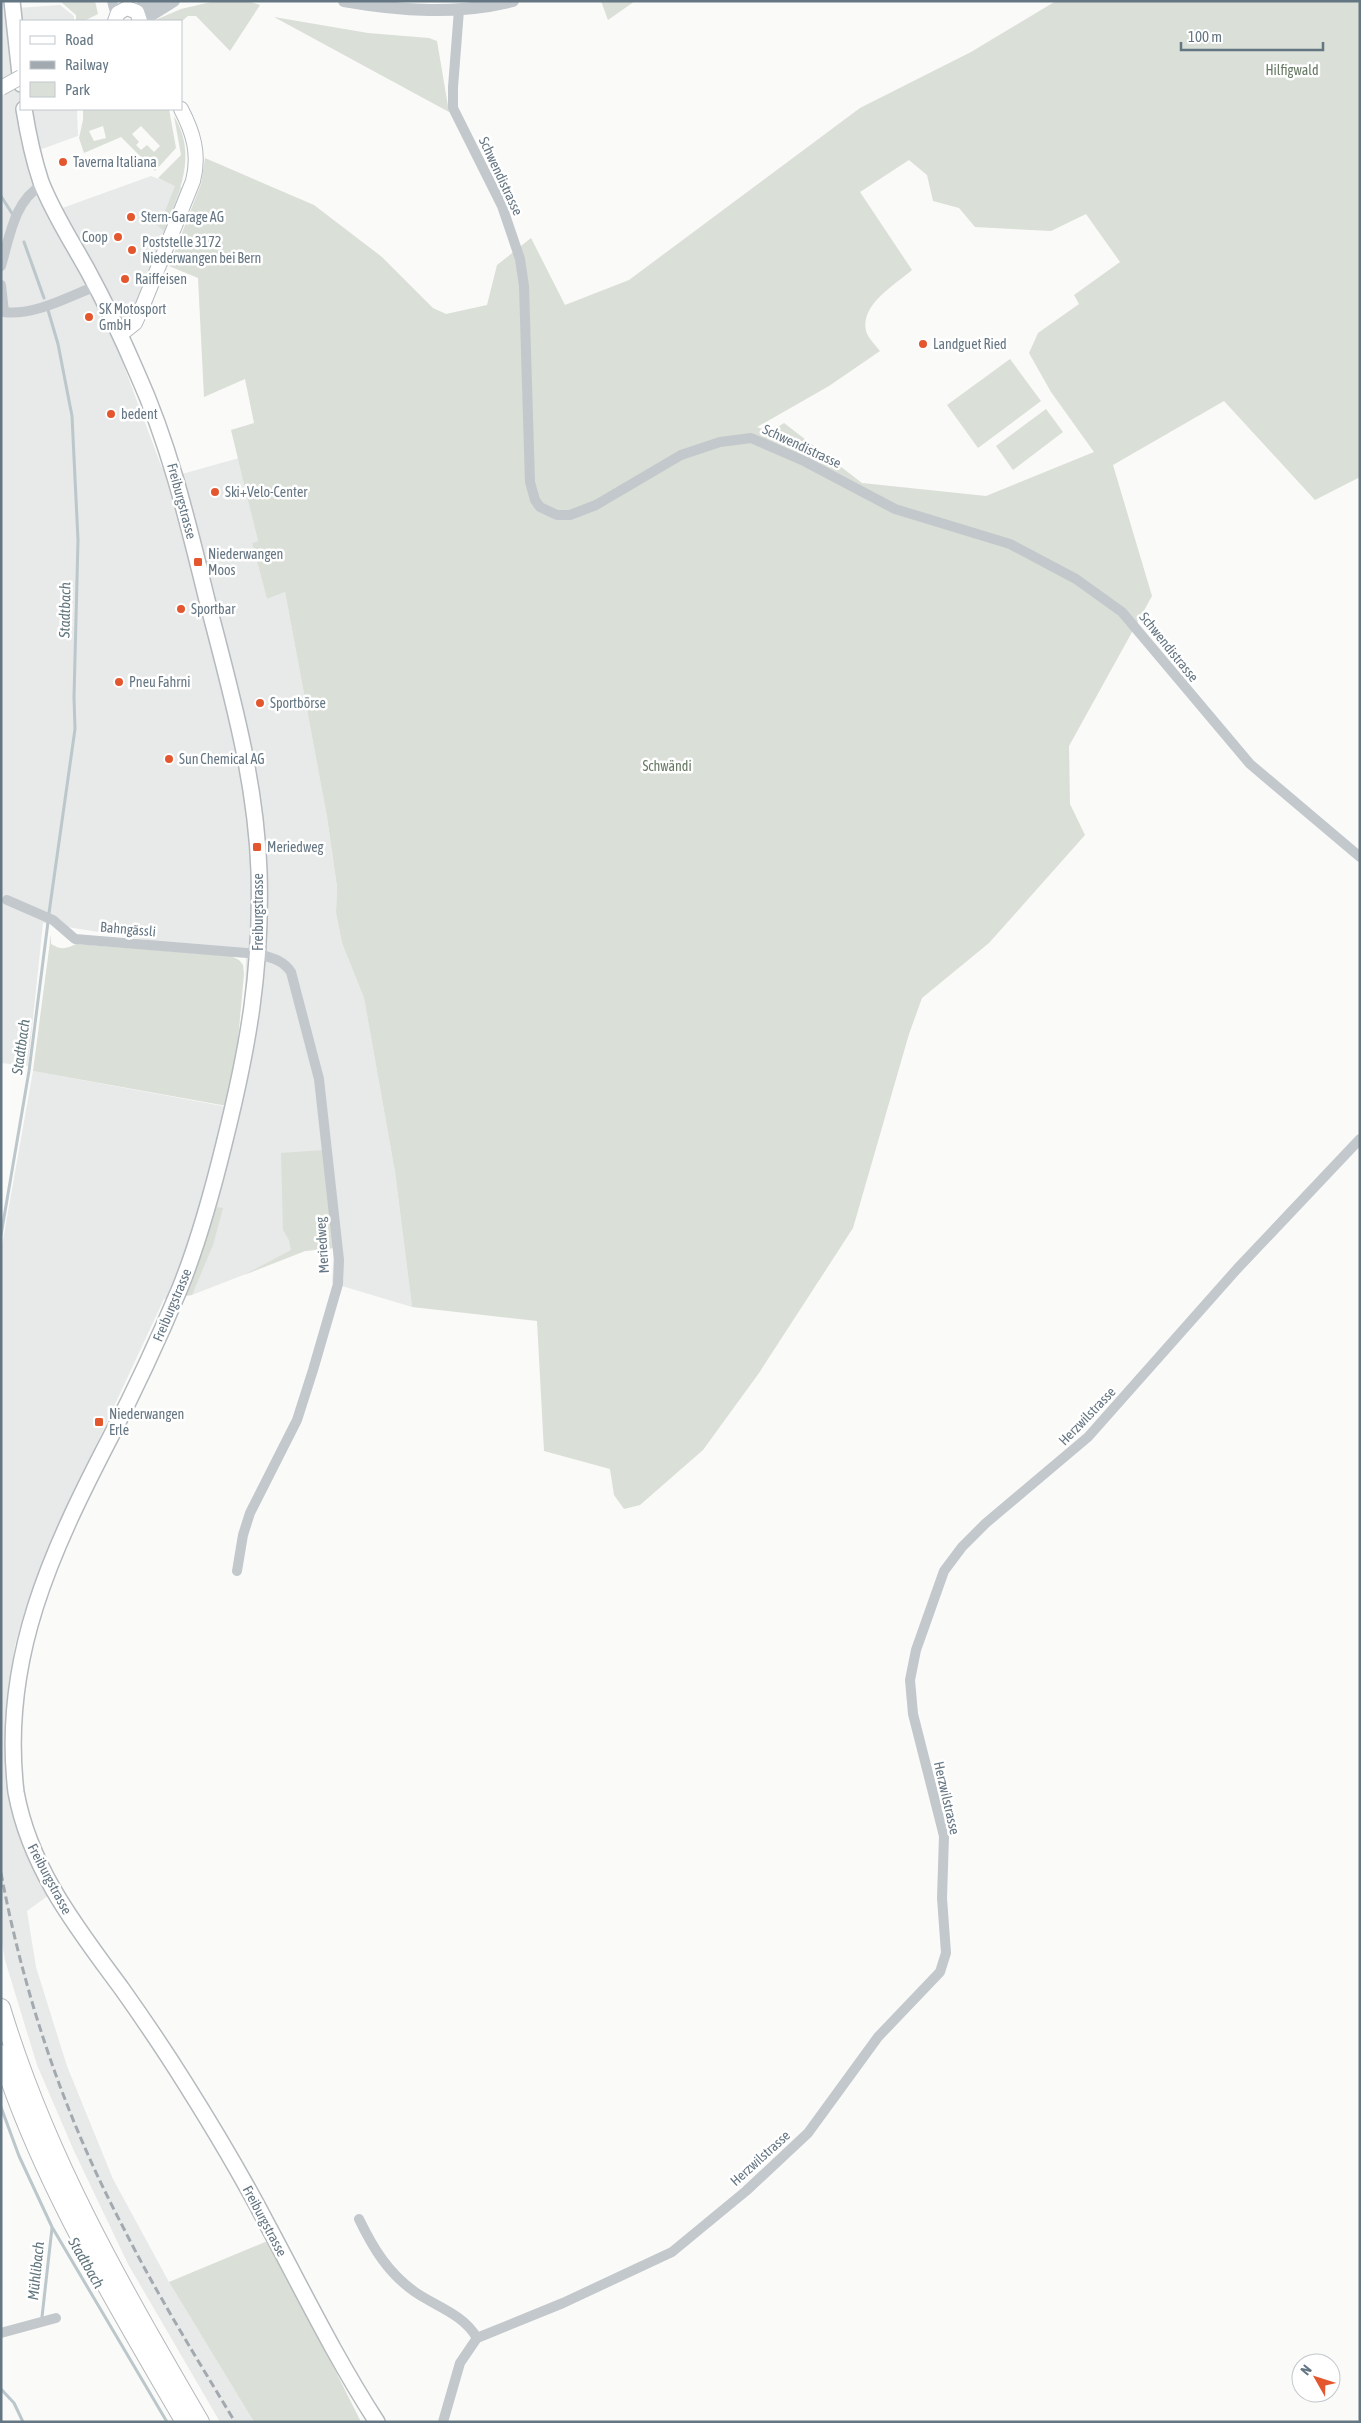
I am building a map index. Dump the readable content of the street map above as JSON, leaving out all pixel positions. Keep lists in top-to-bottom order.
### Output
{
  "streets": {
    "main road": ["Freiburgstrasse"],
    "street": [
      "Schwendistrasse",
      "Bahngässli",
      "Meriedweg",
      "Herzwilstrasse"
    ]
  },
  "crossings": [
    ["Freiburgstrasse", "Bahngässli"],
    ["Freiburgstrasse", "Meriedweg"],
    ["Bahngässli", "Meriedweg"]
  ],
  "water": ["Stadtbach", "Mühlibach"],
  "parks": ["Hilfigwald", "Schwändi"],
  "places": {
    "other": [
      "Taverna Italiana",
      "Stern-Garage AG",
      "Coop",
      "Poststelle 3172 Niederwangen bei Bern",
      "Raiffeisen",
      "SK Motosport GmbH",
      "Landguet Ried",
      "bedent",
      "Ski+Velo-Center",
      "Sportbar",
      "Pneu Fahrni",
      "Sportbörse",
      "Sun Chemical AG"
    ],
    "transit": ["Niederwangen Moos", "Meriedweg", "Niederwangen Erle"]
  },
  "legend": ["Road", "Railway", "Park"],
  "scale_bar": "100 m",
  "north": "top left"
}
